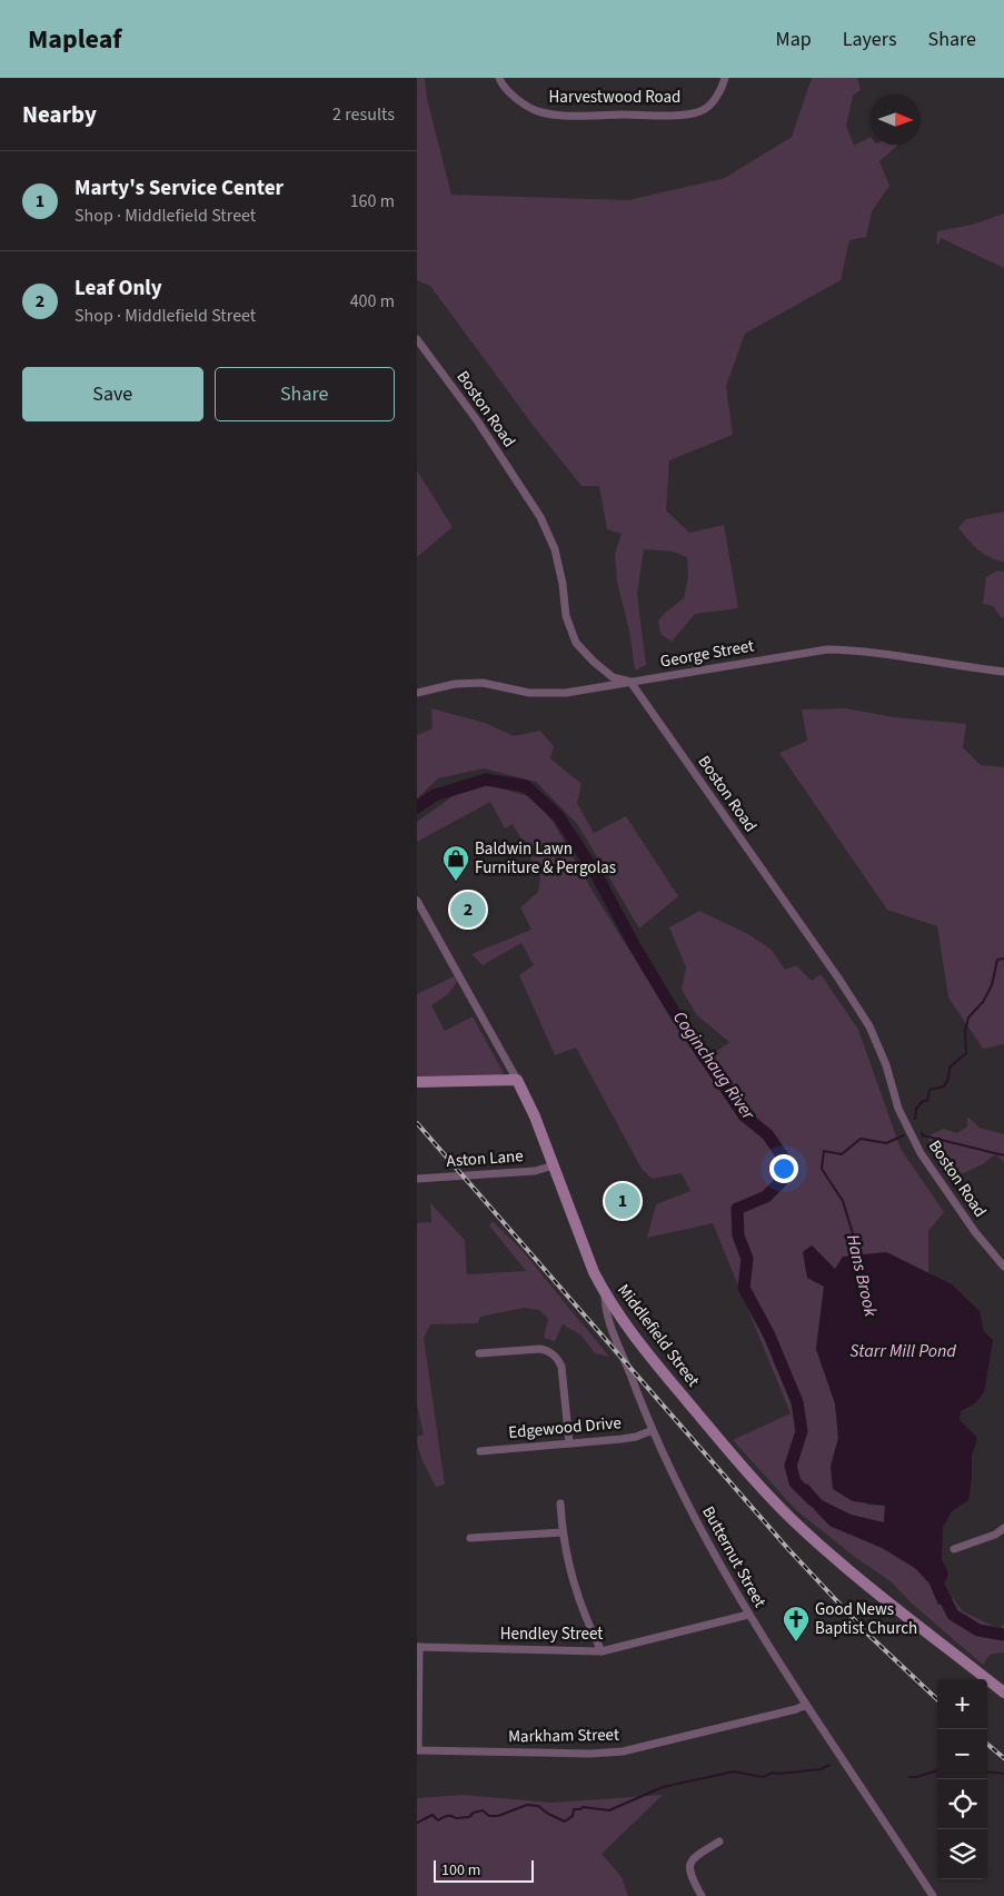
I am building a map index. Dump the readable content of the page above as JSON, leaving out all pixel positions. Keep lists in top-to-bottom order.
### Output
{
  "streets": {
    "main road": ["Middlefield Street"],
    "street": [
      "Harvestwood Road",
      "Boston Road",
      "George Street",
      "Aston Lane",
      "Edgewood Drive",
      "Butternut Street",
      "Hendley Street",
      "Markham Street"
    ]
  },
  "crossings": [
    ["Boston Road", "George Street"],
    ["Aston Lane", "Middlefield Street"],
    ["Middlefield Street", "Butternut Street"],
    ["Edgewood Drive", "Butternut Street"],
    ["Butternut Street", "Hendley Street"],
    ["Butternut Street", "Markham Street"]
  ],
  "water": ["Coginchaug River", "Hans Brook", "Starr Mill Pond"],
  "places": {
    "shop": ["Baldwin Lawn Furniture & Pergolas"],
    "church": ["Good News Baptist Church"]
  },
  "scale_bar": "100 m",
  "north": "right",
  "page": {
    "header": "Mapleaf",
    "nav": ["Map", "Layers", "Share"],
    "heading": ["Nearby", "2 results"],
    "list": [
      {
        "mark": "1",
        "name": "Marty's Service Center",
        "note": "Shop · Middlefield Street",
        "value": "160 m"
      },
      {
        "mark": "2",
        "name": "Leaf Only",
        "note": "Shop · Middlefield Street",
        "value": "400 m"
      }
    ],
    "buttons": ["Save", "Share"],
    "pins": ["2", "1"],
    "map_buttons": ["+", "−"],
    "scale": "100 m"
  }
}
